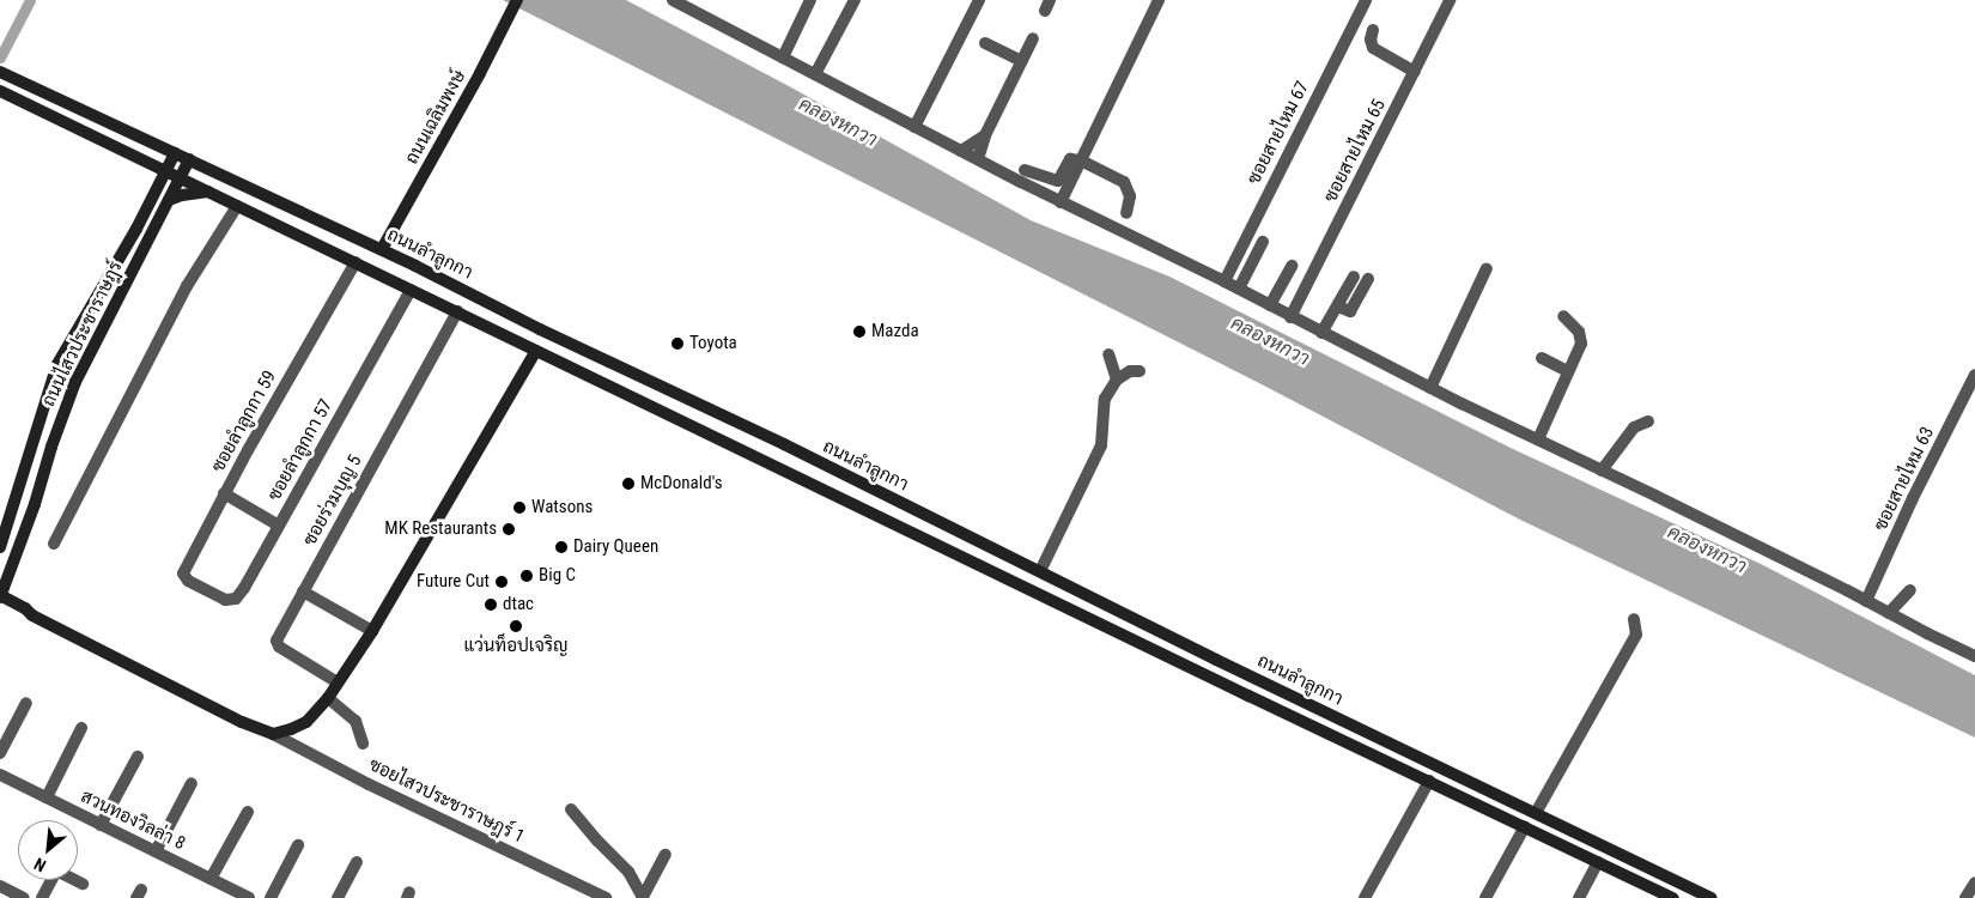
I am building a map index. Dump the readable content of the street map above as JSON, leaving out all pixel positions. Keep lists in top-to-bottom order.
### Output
{
  "streets": {
    "main road": [
      "ถนนเฉลิมพงษ์",
      "ถนนลำลูกกา",
      "ถนนไสวประชาราษฎร์",
      "ซอยไสวประชาราษฎร์ 1"
    ],
    "street": [
      "ซอยสายไหม 67",
      "ซอยสายไหม 65",
      "ซอยลำลูกกา 59",
      "ซอยลำลูกกา 57",
      "ซอยสายไหม 63",
      "ซอยร่วมบุญ 5",
      "สวนทองวิลล่า 8"
    ]
  },
  "crossings": [
    ["ถนนเฉลิมพงษ์", "ถนนลำลูกกา"],
    ["ถนนลำลูกกา", "ถนนไสวประชาราษฎร์"],
    ["ถนนลำลูกกา", "ซอยลำลูกกา 59"],
    ["ถนนลำลูกกา", "ซอยลำลูกกา 57"],
    ["ถนนลำลูกกา", "ซอยร่วมบุญ 5"],
    ["ซอยลำลูกกา 59", "ซอยลำลูกกา 57"]
  ],
  "water": ["คลองหกวา"],
  "places": [
    "Mazda",
    "Toyota",
    "McDonald's",
    "Watsons",
    "MK Restaurants",
    "Dairy Queen",
    "Big C",
    "Future Cut",
    "dtac",
    "แว่นท็อปเจริญ"
  ],
  "north": "bottom left"
}
